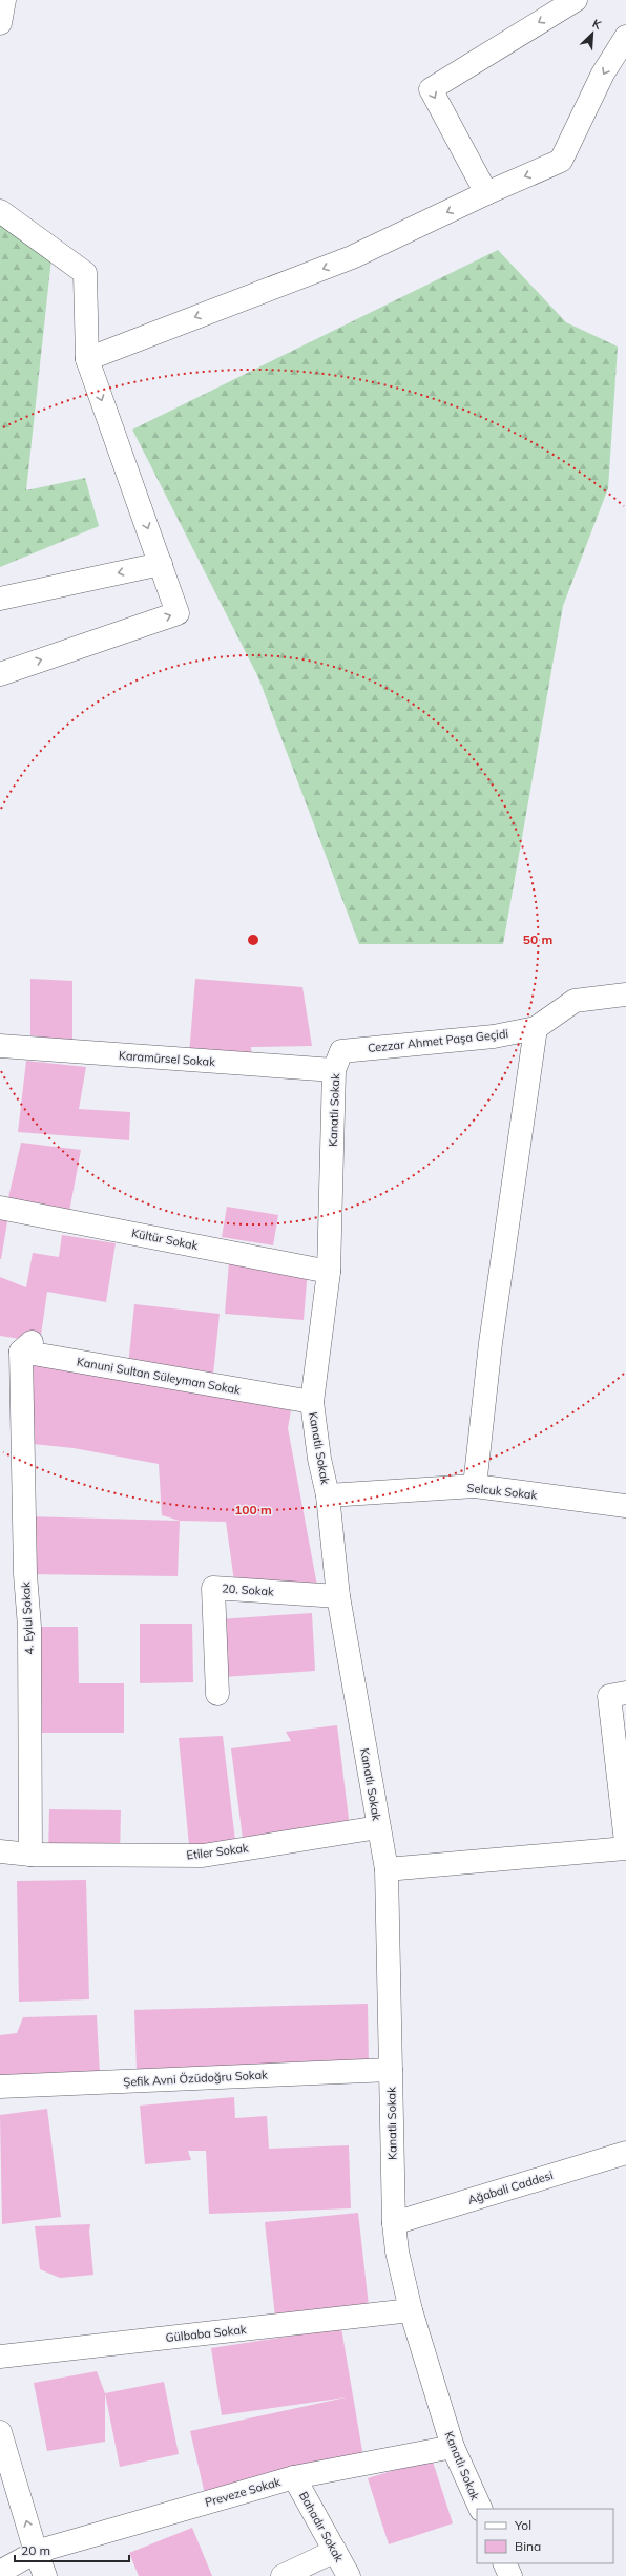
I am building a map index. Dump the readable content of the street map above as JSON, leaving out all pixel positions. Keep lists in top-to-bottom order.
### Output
{
  "streets": {
    "street": [
      "Cezzar Ahmet Paşa Geçidi",
      "Karamürsel Sokak",
      "Kanatlı Sokak",
      "Kültür Sokak",
      "Kanuni Sultan Süleyman Sokak",
      "Selcuk Sokak",
      "20. Sokak",
      "4. Eylul Sokak",
      "Etiler Sokak",
      "Şefik Avni Özüdoğru Sokak",
      "Ağabali Caddesi",
      "Gülbaba Sokak",
      "Preveze Sokak",
      "Bahadır Sokak"
    ]
  },
  "crossings": [
    ["Cezzar Ahmet Paşa Geçidi", "Karamürsel Sokak"],
    ["Cezzar Ahmet Paşa Geçidi", "Kanatlı Sokak"],
    ["Karamürsel Sokak", "Kanatlı Sokak"],
    ["Kanatlı Sokak", "Kültür Sokak"],
    ["Kanatlı Sokak", "Kanuni Sultan Süleyman Sokak"],
    ["Kanatlı Sokak", "Selcuk Sokak"],
    ["Kanatlı Sokak", "20. Sokak"],
    ["Kanatlı Sokak", "Etiler Sokak"],
    ["Kanatlı Sokak", "Şefik Avni Özüdoğru Sokak"],
    ["Kanatlı Sokak", "Ağabali Caddesi"],
    ["Kanatlı Sokak", "Gülbaba Sokak"],
    ["Kanatlı Sokak", "Preveze Sokak"],
    ["Kanuni Sultan Süleyman Sokak", "4. Eylul Sokak"],
    ["4. Eylul Sokak", "Etiler Sokak"],
    ["Preveze Sokak", "Bahadır Sokak"]
  ],
  "legend": ["Yol", "Bina"],
  "scale_bar": "20 m",
  "north": "top right",
  "rings": ["50 m", "100 m"]
}
